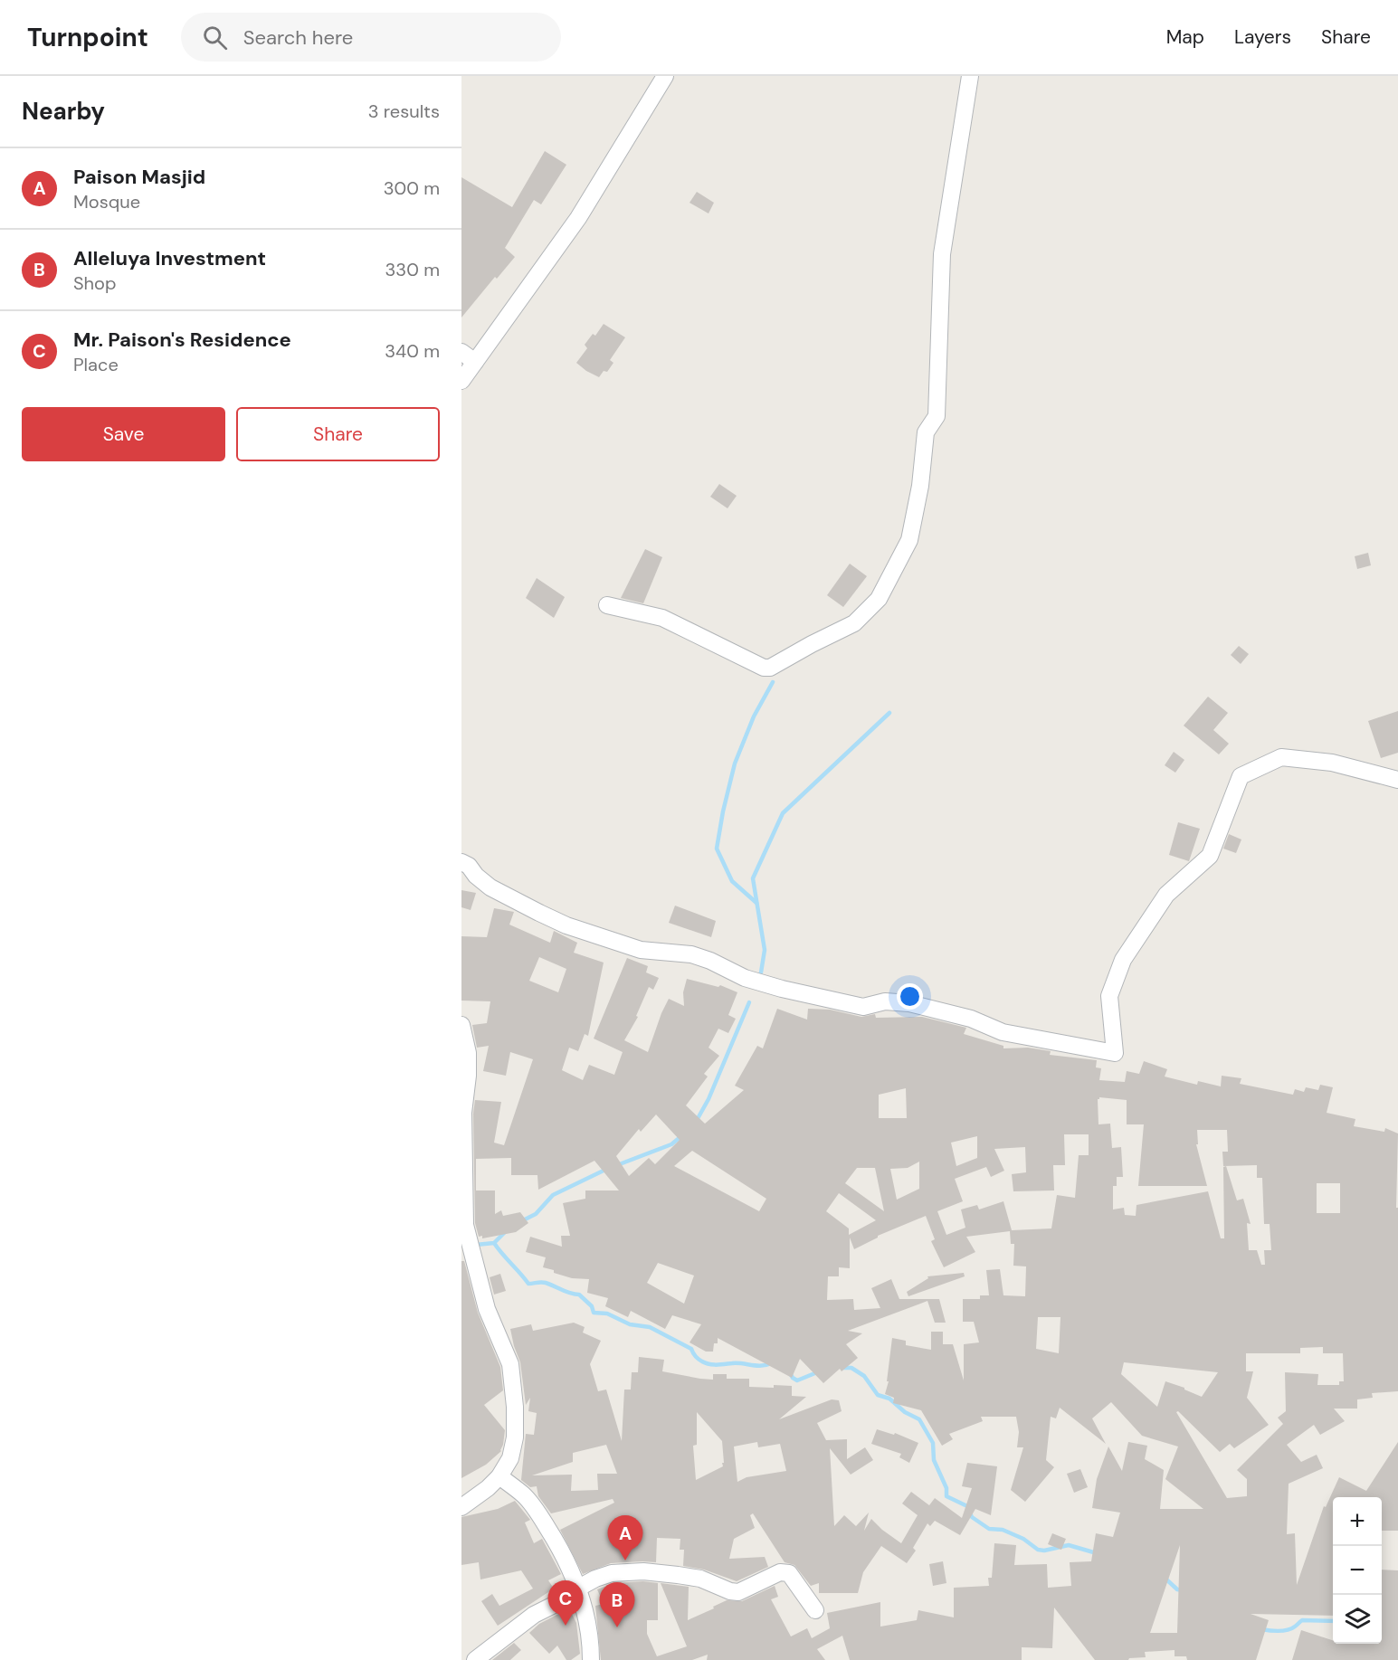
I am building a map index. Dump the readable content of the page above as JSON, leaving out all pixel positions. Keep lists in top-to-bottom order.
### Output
{
  "page": {
    "header": "Turnpoint",
    "search": "Search here",
    "nav": ["Map", "Layers", "Share"],
    "heading": ["Nearby", "3 results"],
    "list": [
      {
        "mark": "A",
        "name": "Paison Masjid",
        "note": "Mosque",
        "value": "300 m"
      },
      {
        "mark": "B",
        "name": "Alleluya Investment",
        "note": "Shop",
        "value": "330 m"
      },
      {
        "mark": "C",
        "name": "Mr. Paison's Residence",
        "note": "Place",
        "value": "340 m"
      }
    ],
    "buttons": ["Save", "Share"],
    "map_buttons": ["+", "−"],
    "pins": ["A", "C", "B"]
  }
}
